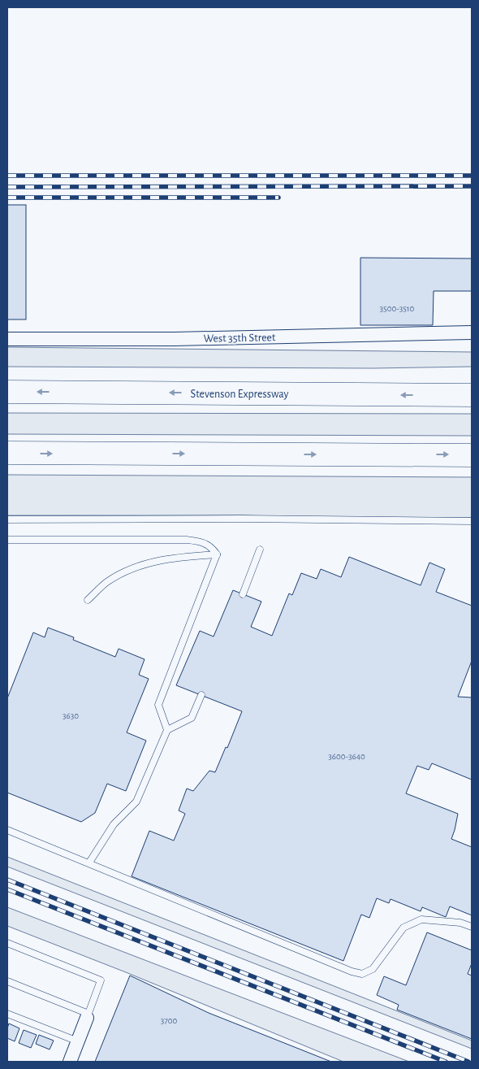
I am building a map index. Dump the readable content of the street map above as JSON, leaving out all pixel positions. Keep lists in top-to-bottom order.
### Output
{
  "streets": {
    "highway": ["Stevenson Expressway"],
    "street": ["West 35th Street"]
  },
  "house_numbers": [
    "3500-3510",
    "3630",
    "3600-3640",
    "3700"
  ]
}
